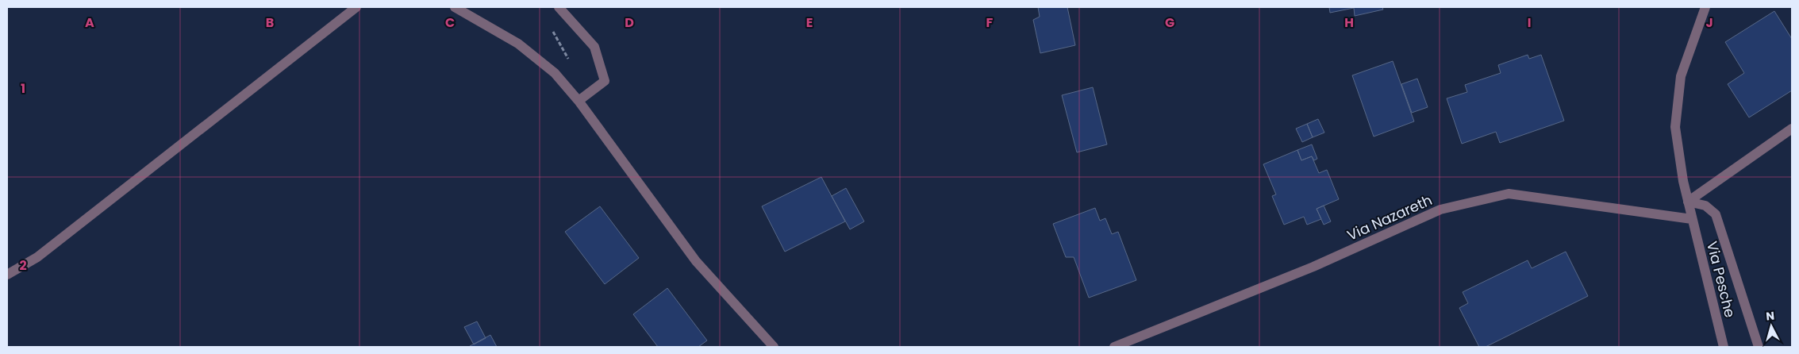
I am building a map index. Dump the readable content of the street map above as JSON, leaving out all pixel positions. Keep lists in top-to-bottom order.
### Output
{
  "streets": {
    "street": ["Via Nazareth", "Via Pesche"]
  },
  "crossings": [
    ["Via Nazareth", "Via Pesche"]
  ],
  "north": "top",
  "grid": {
    "columns": [
      "A",
      "B",
      "C",
      "D",
      "E",
      "F",
      "G",
      "H",
      "I",
      "J"
    ],
    "rows": ["1", "2"]
  }
}
